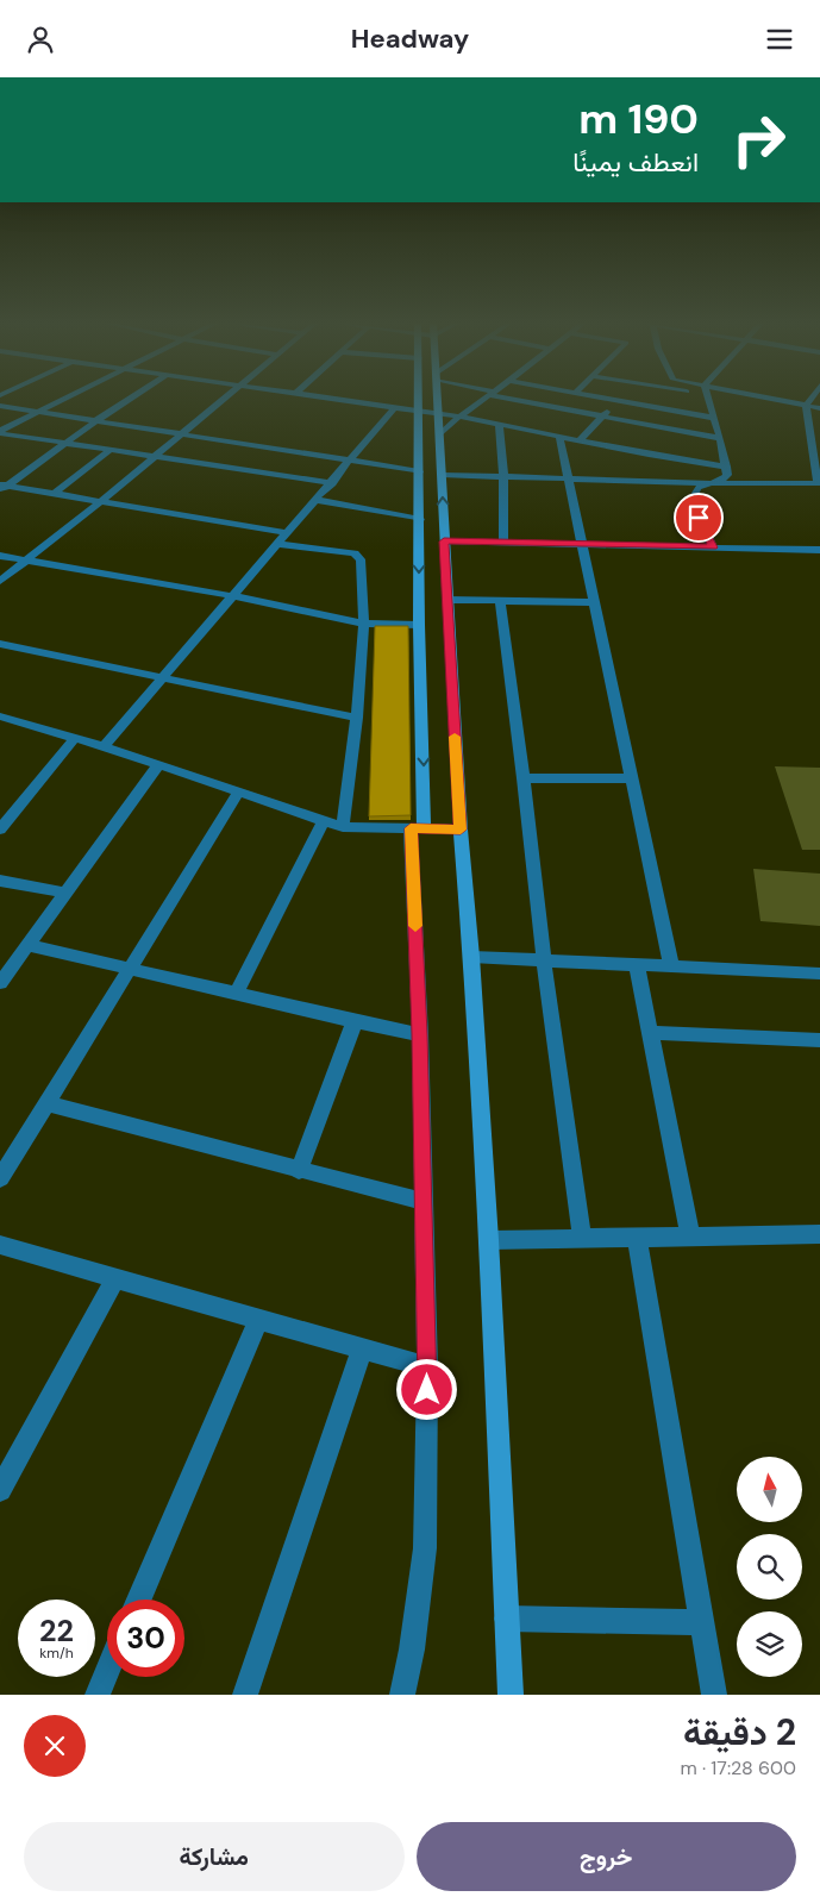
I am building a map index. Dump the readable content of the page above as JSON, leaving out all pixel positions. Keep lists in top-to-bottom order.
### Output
{
  "north": "top",
  "page": {
    "header": "Headway",
    "turn": ["190 m", "انعطف يمينًا"],
    "speed": "22 km/h",
    "limit": "30",
    "heading": ["2 دقيقة", "600 m · 17:28"],
    "buttons": ["خروج", "مشاركة"]
  }
}
